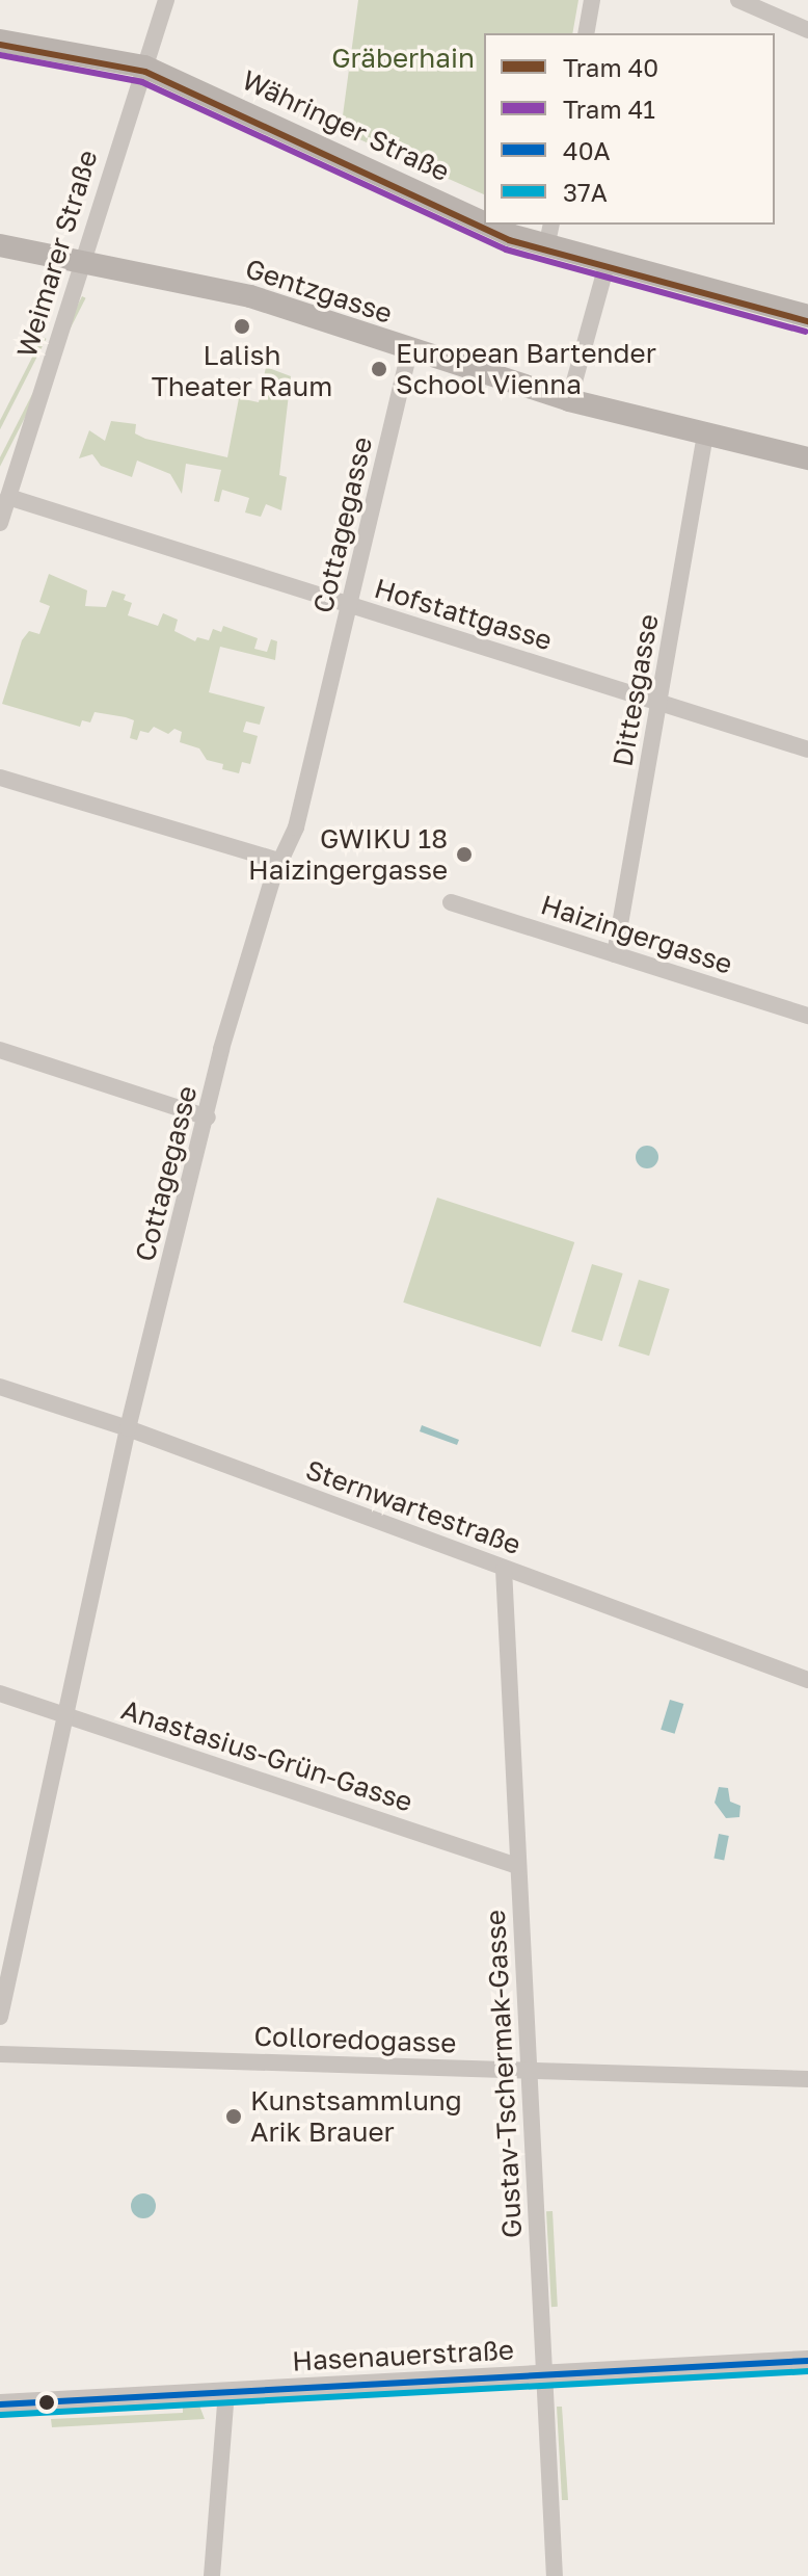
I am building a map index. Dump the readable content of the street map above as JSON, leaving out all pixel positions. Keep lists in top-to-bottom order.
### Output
{
  "streets": {
    "main road": ["Währinger Straße", "Gentzgasse"],
    "street": [
      "Weimarer Straße",
      "Cottagegasse",
      "Hofstattgasse",
      "Dittesgasse",
      "Haizingergasse",
      "Sternwartestraße",
      "Anastasius-Grün-Gasse",
      "Colloredogasse",
      "Gustav-Tschermak-Gasse",
      "Hasenauerstraße"
    ]
  },
  "crossings": [
    ["Währinger Straße", "Weimarer Straße"],
    ["Weimarer Straße", "Gentzgasse"],
    ["Weimarer Straße", "Hofstattgasse"],
    ["Gentzgasse", "Cottagegasse"],
    ["Gentzgasse", "Dittesgasse"],
    ["Cottagegasse", "Hofstattgasse"],
    ["Cottagegasse", "Sternwartestraße"],
    ["Cottagegasse", "Anastasius-Grün-Gasse"],
    ["Hofstattgasse", "Dittesgasse"],
    ["Dittesgasse", "Haizingergasse"],
    ["Sternwartestraße", "Gustav-Tschermak-Gasse"],
    ["Anastasius-Grün-Gasse", "Gustav-Tschermak-Gasse"],
    ["Colloredogasse", "Gustav-Tschermak-Gasse"],
    ["Gustav-Tschermak-Gasse", "Hasenauerstraße"]
  ],
  "parks": ["Gräberhain"],
  "places": [
    "Lalish Theater Raum",
    "European Bartender School Vienna",
    "GWIKU 18 Haizingergasse",
    "Kunstsammlung Arik Brauer"
  ],
  "lines": [
    "tram line 40",
    "tram line 41",
    "transit line 40A",
    "transit line 37A"
  ],
  "legend": [
    "Tram 40",
    "Tram 41",
    "40A",
    "37A"
  ]
}
